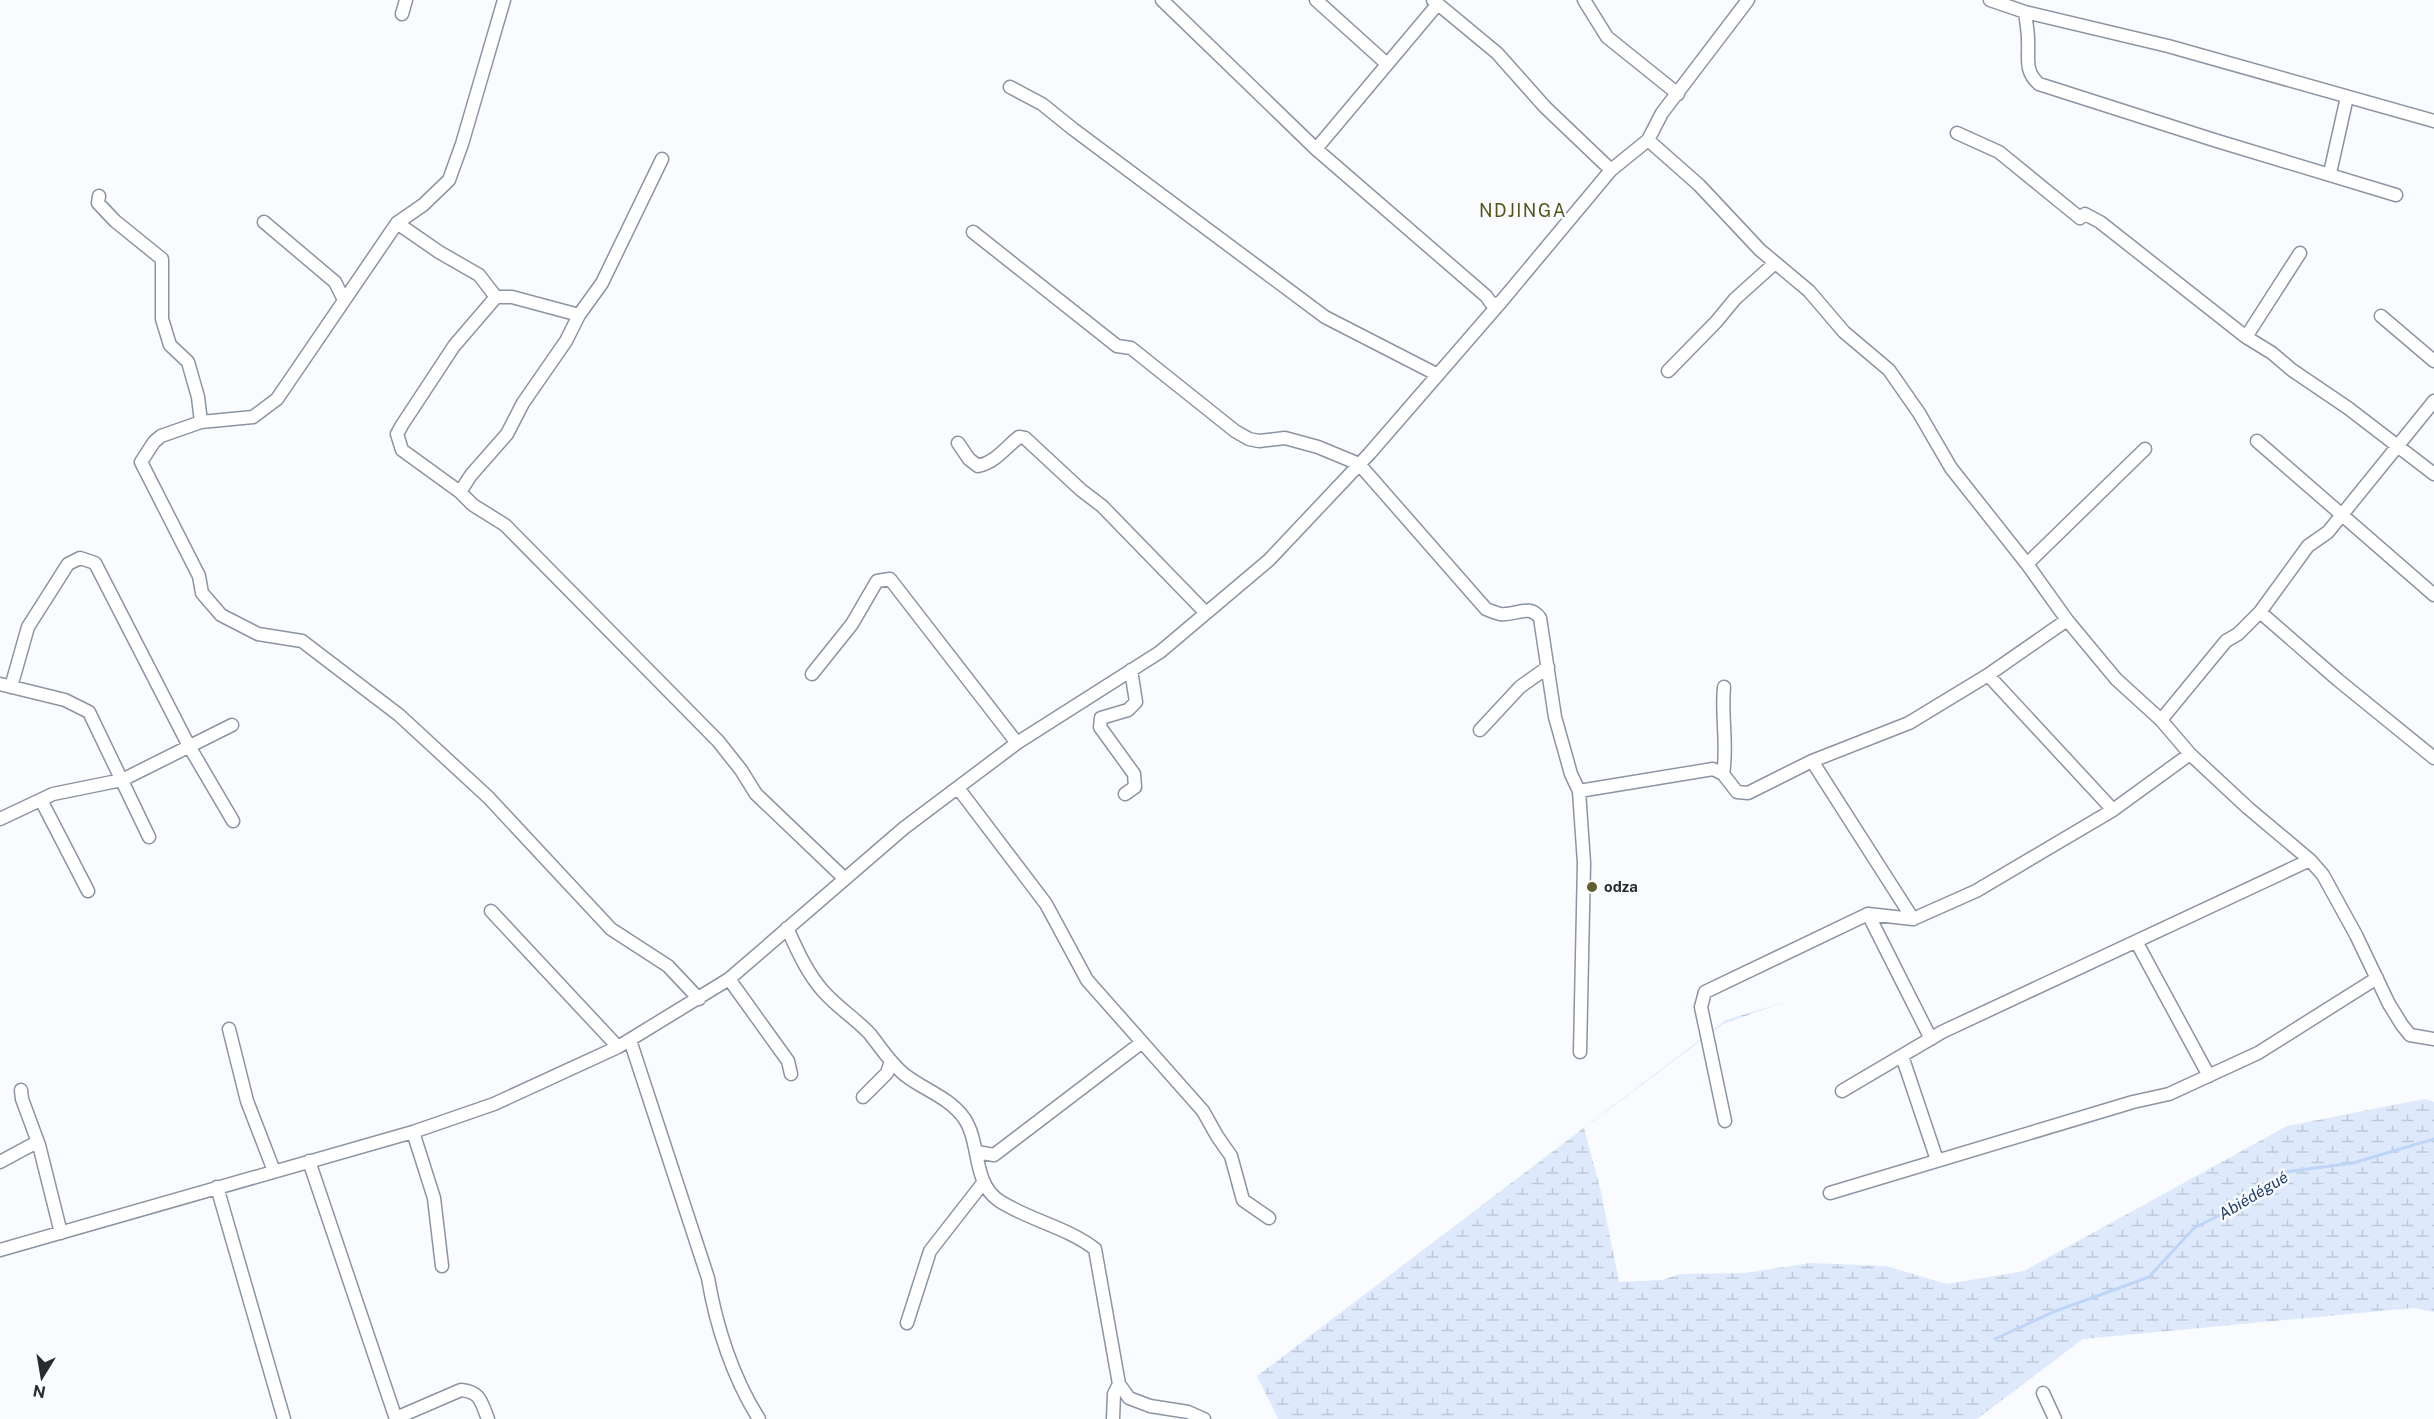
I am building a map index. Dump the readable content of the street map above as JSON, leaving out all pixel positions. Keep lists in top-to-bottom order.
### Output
{
  "districts": ["NDJINGA"],
  "water": ["Abiédégué"],
  "places": ["odza"],
  "north": "bottom"
}
